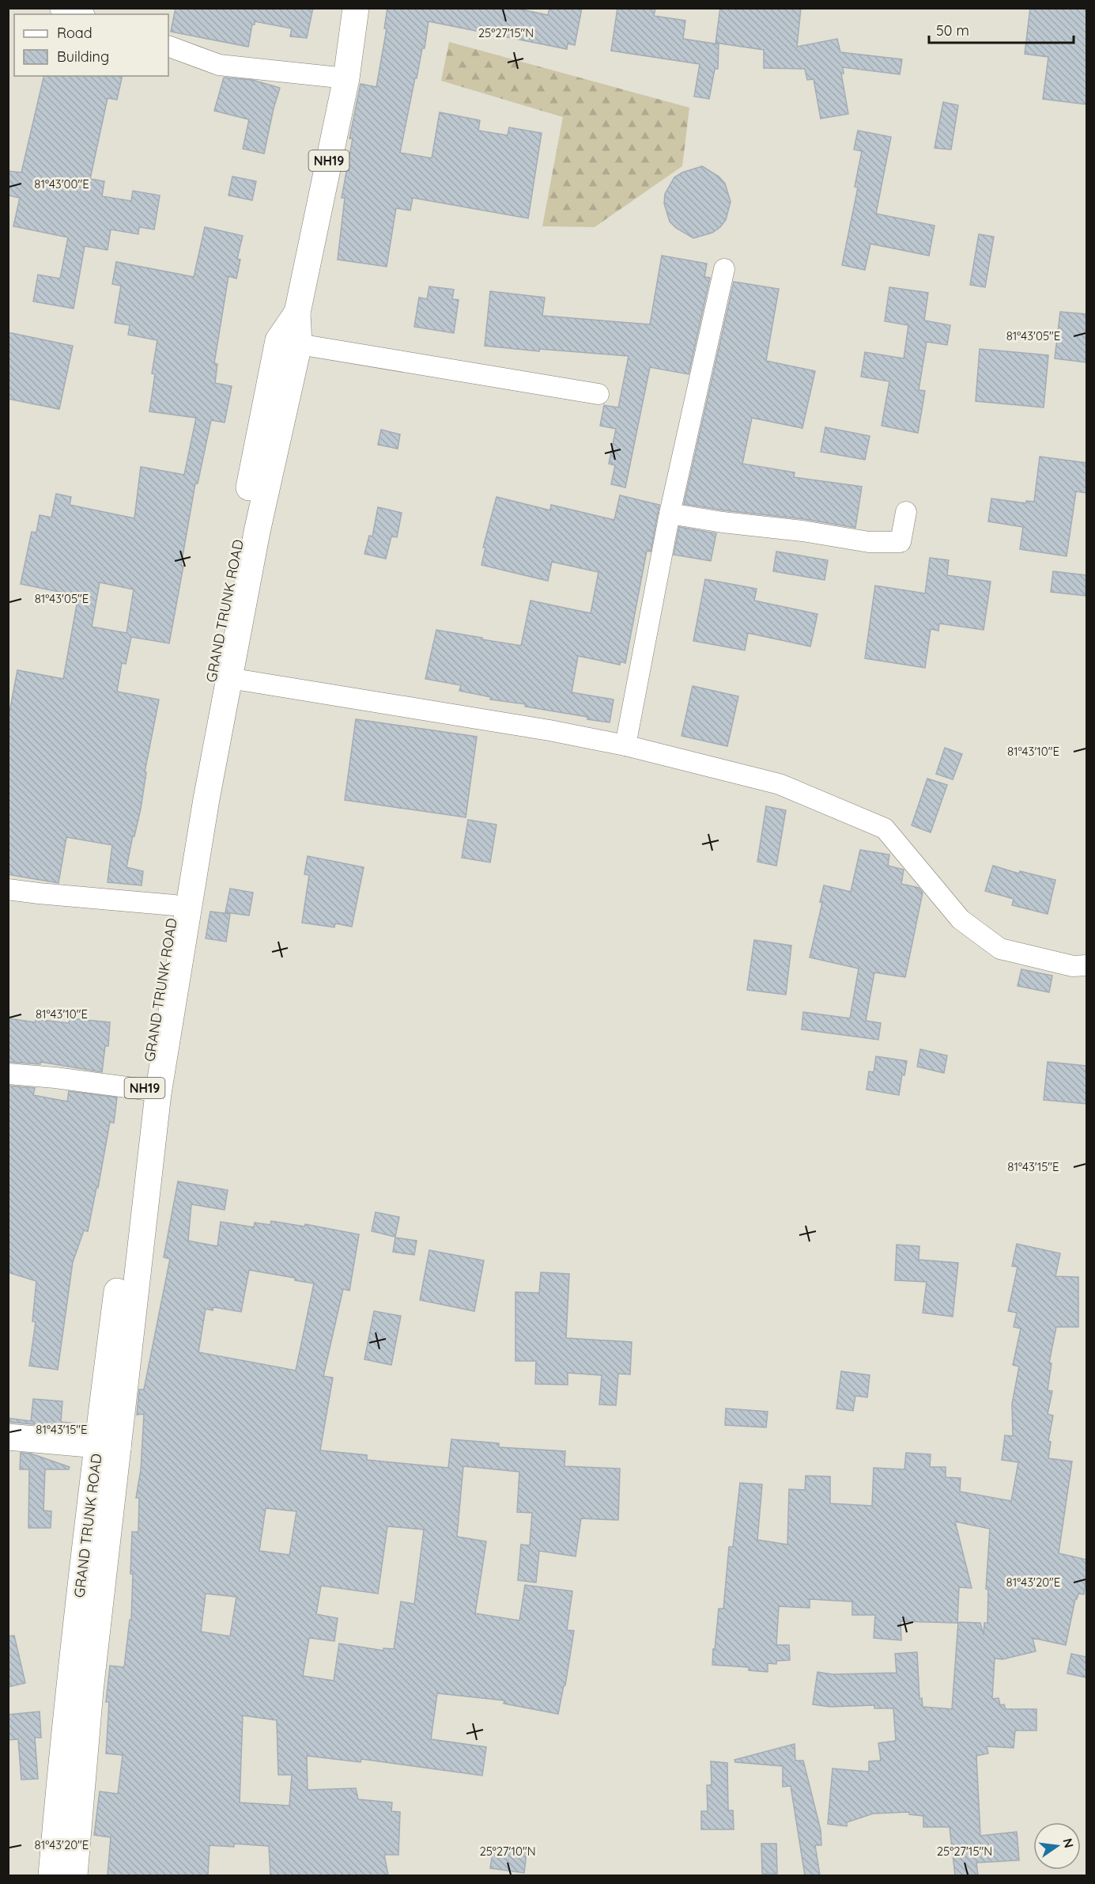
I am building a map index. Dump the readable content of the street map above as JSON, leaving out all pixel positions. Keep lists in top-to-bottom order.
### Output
{
  "streets": {
    "main road": ["NH19", "GRAND TRUNK ROAD"]
  },
  "legend": ["Road", "Building"],
  "scale_bar": "50 m",
  "north": "right",
  "coordinates": [
    "25°27'15\"N",
    "81°43'00\"E",
    "81°43'05\"E",
    "81°43'10\"E",
    "81°43'15\"E",
    "81°43'20\"E",
    "25°27'10\"N"
  ]
}
